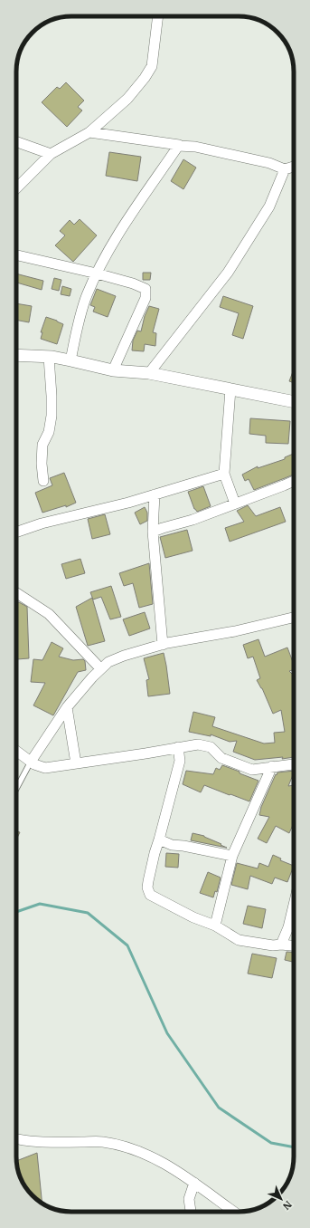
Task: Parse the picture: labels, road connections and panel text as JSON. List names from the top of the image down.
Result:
{
  "north": "bottom right"
}
